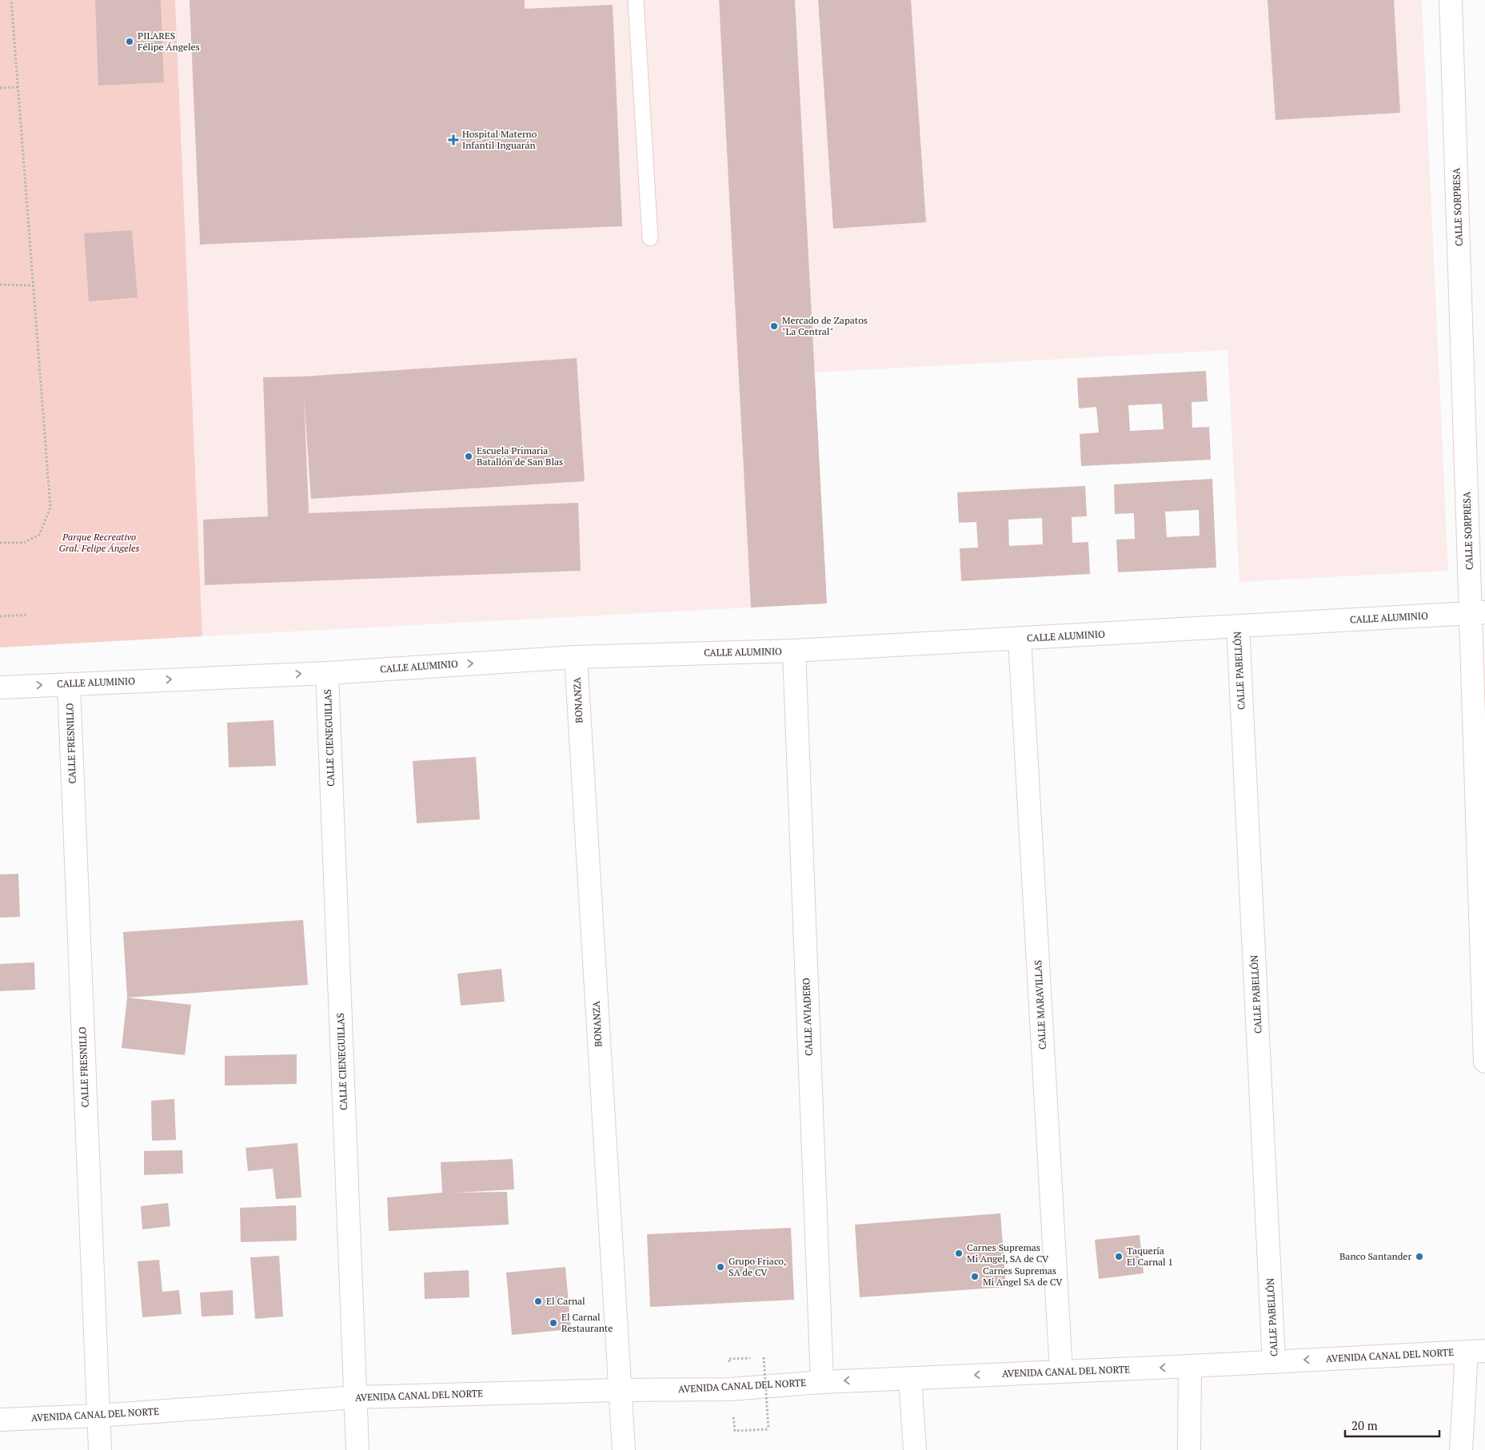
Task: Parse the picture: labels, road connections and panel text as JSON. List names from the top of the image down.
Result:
{
  "streets": {
    "street": [
      "CALLE SORPRESA",
      "CALLE ALUMINIO",
      "CALLE PABELLÓN",
      "BONANZA",
      "CALLE CIENEGUILLAS",
      "CALLE FRESNILLO",
      "CALLE MARAVILLAS",
      "CALLE AVIADERO",
      "AVENIDA CANAL DEL NORTE"
    ]
  },
  "crossings": [
    ["CALLE SORPRESA", "CALLE ALUMINIO"],
    ["CALLE ALUMINIO", "CALLE PABELLÓN"],
    ["CALLE ALUMINIO", "BONANZA"],
    ["CALLE ALUMINIO", "CALLE CIENEGUILLAS"],
    ["CALLE ALUMINIO", "CALLE FRESNILLO"],
    ["CALLE ALUMINIO", "CALLE MARAVILLAS"],
    ["CALLE ALUMINIO", "CALLE AVIADERO"],
    ["CALLE PABELLÓN", "AVENIDA CANAL DEL NORTE"],
    ["BONANZA", "AVENIDA CANAL DEL NORTE"],
    ["CALLE CIENEGUILLAS", "AVENIDA CANAL DEL NORTE"],
    ["CALLE FRESNILLO", "AVENIDA CANAL DEL NORTE"],
    ["CALLE MARAVILLAS", "AVENIDA CANAL DEL NORTE"],
    ["CALLE AVIADERO", "AVENIDA CANAL DEL NORTE"]
  ],
  "one_way": ["CALLE ALUMINIO", "AVENIDA CANAL DEL NORTE"],
  "parks": ["Parque Recreativo Gral. Felipe Ángeles"],
  "places": {
    "other": [
      "PILARES Félipe Ángeles",
      "Mercado de Zapatos \"La Central\"",
      "Escuela Primaria Batallón de San Blas",
      "Carnes Supremas Mi Angel, SA de CV",
      "Taquería El Carnal 1",
      "Banco Santander",
      "Grupo Friaco, SA de CV",
      "Carnes Supremas Mi Angel SA de CV",
      "El Carnal",
      "El Carnal Restaurante"
    ],
    "health": ["Hospital Materno Infantil Inguarán"]
  },
  "scale_bar": "20 m"
}
